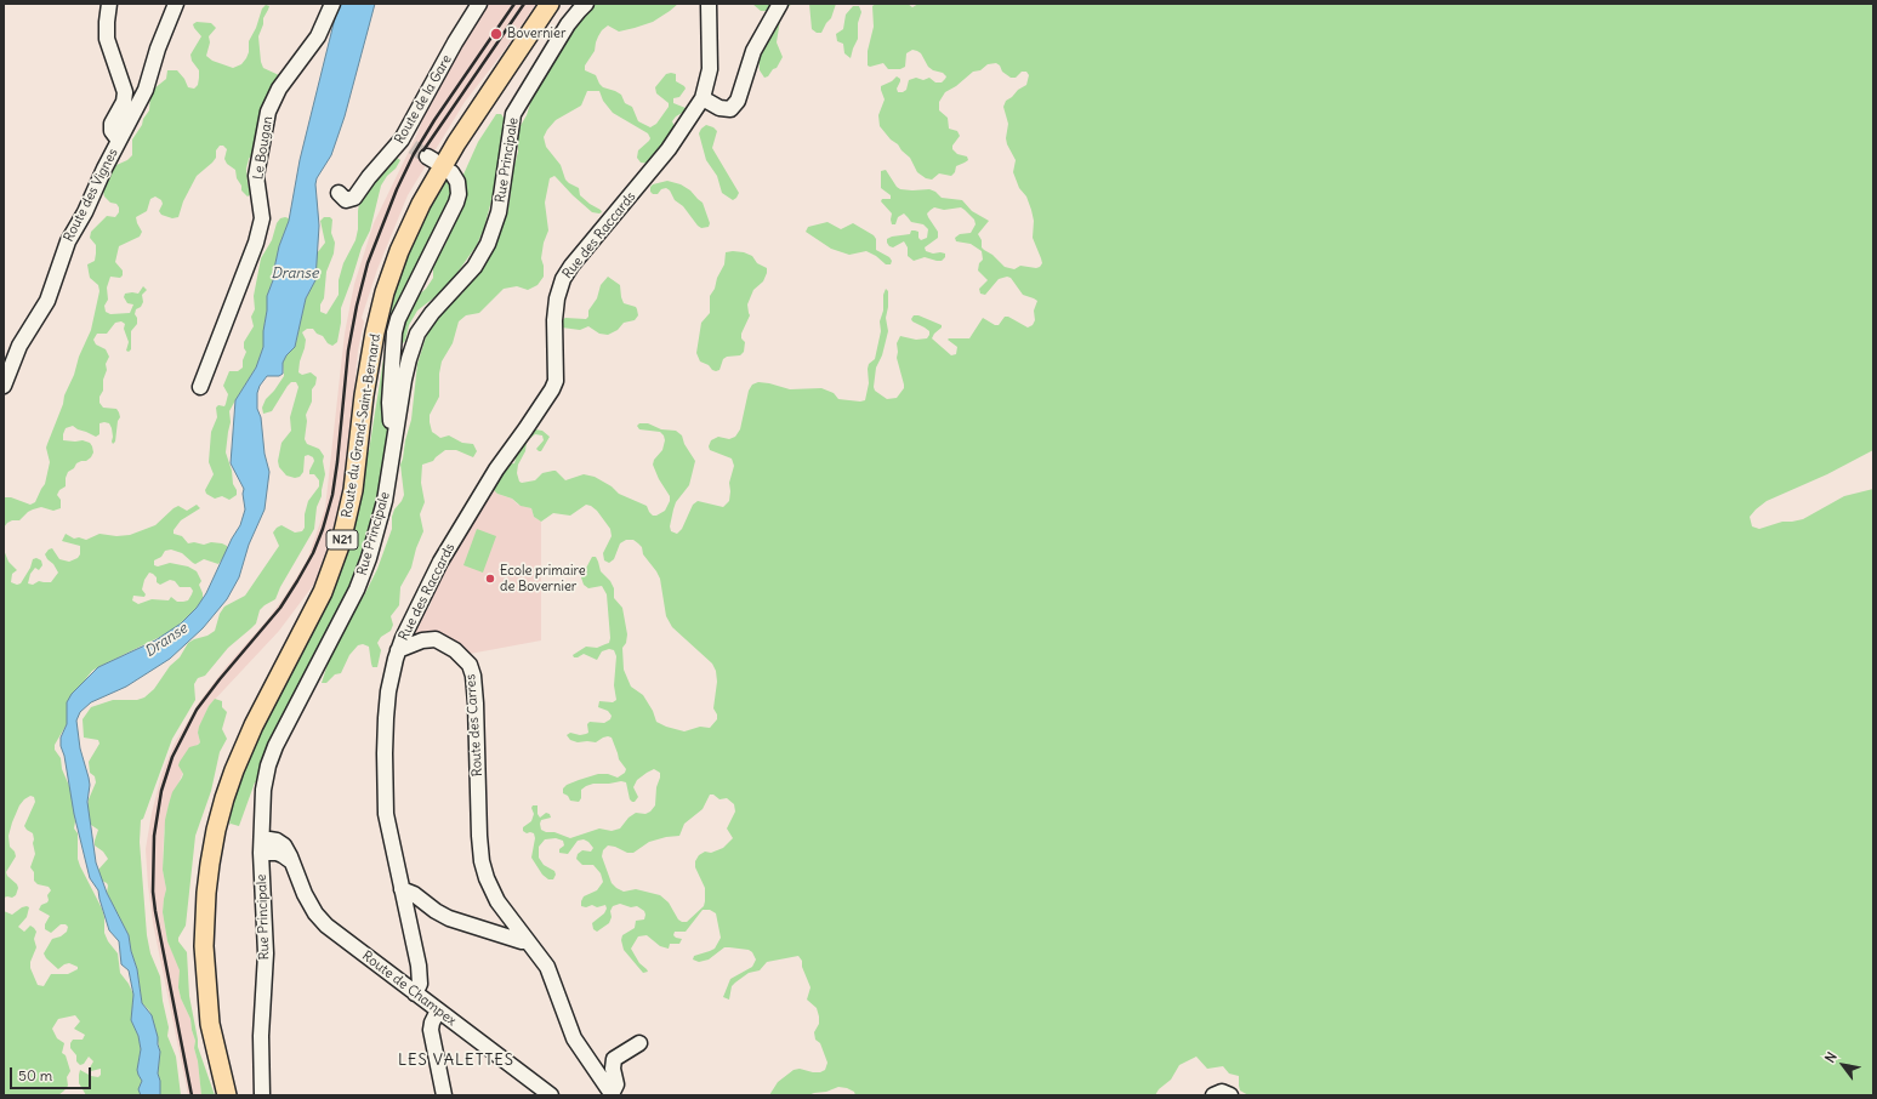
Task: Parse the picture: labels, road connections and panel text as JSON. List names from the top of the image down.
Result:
{
  "streets": {
    "main road": ["Route du Grand-Saint-Bernard", "N21"],
    "street": [
      "Route de la Gare",
      "Le Bougan",
      "Rue Principale",
      "Route des Vignes",
      "Rue des Raccards",
      "Route des Carres",
      "Route de Champex"
    ]
  },
  "crossings": [
    ["Rue Principale", "Route de Champex"],
    ["Rue des Raccards", "Route des Carres"]
  ],
  "districts": ["LES VALETTES"],
  "water": ["Dranse"],
  "places": ["Bovernier", "Ecole primaire de Bovernier"],
  "scale_bar": "50 m",
  "north": "top left"
}
